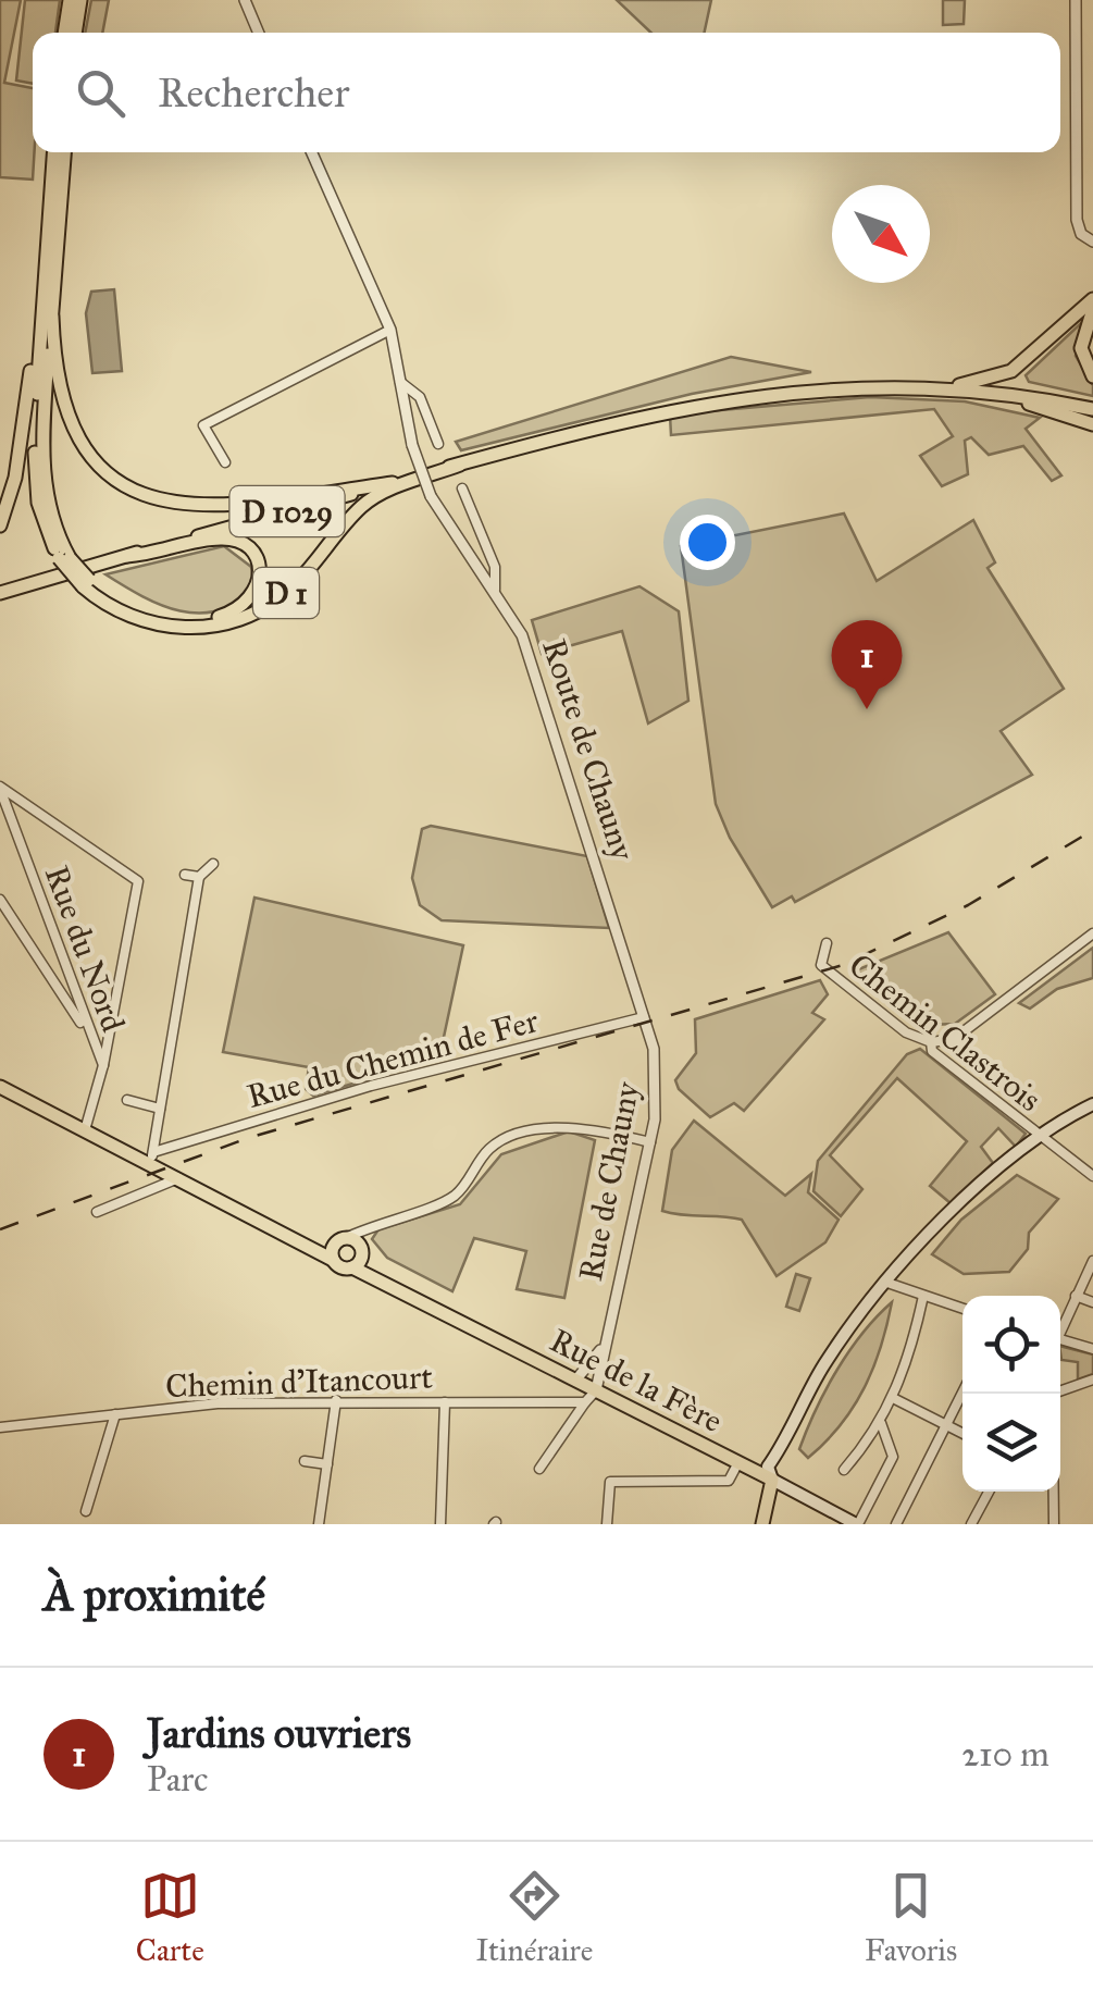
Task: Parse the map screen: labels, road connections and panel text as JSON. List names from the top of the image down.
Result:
{
  "streets": {
    "main road": ["D 1029", "D 1", "Rue de la Fère"],
    "street": [
      "Route de Chauny",
      "Rue du Nord",
      "Chemin Clastrois",
      "Rue du Chemin de Fer",
      "Rue de Chauny",
      "Chemin d'Itancourt"
    ]
  },
  "crossings": [
    ["D 1029", "D 1"],
    ["Route de Chauny", "Rue du Chemin de Fer"],
    ["Route de Chauny", "Rue de Chauny"],
    ["Rue du Chemin de Fer", "Rue de Chauny"],
    ["Rue de Chauny", "Rue de la Fère"]
  ],
  "north": "bottom right",
  "page": {
    "search": "Rechercher",
    "pins": "1",
    "heading": "À proximité",
    "list": [
      {
        "mark": "1",
        "name": "Jardins ouvriers",
        "note": "Parc",
        "value": "210 m"
      }
    ],
    "nav": ["Carte", "Itinéraire", "Favoris"]
  }
}
